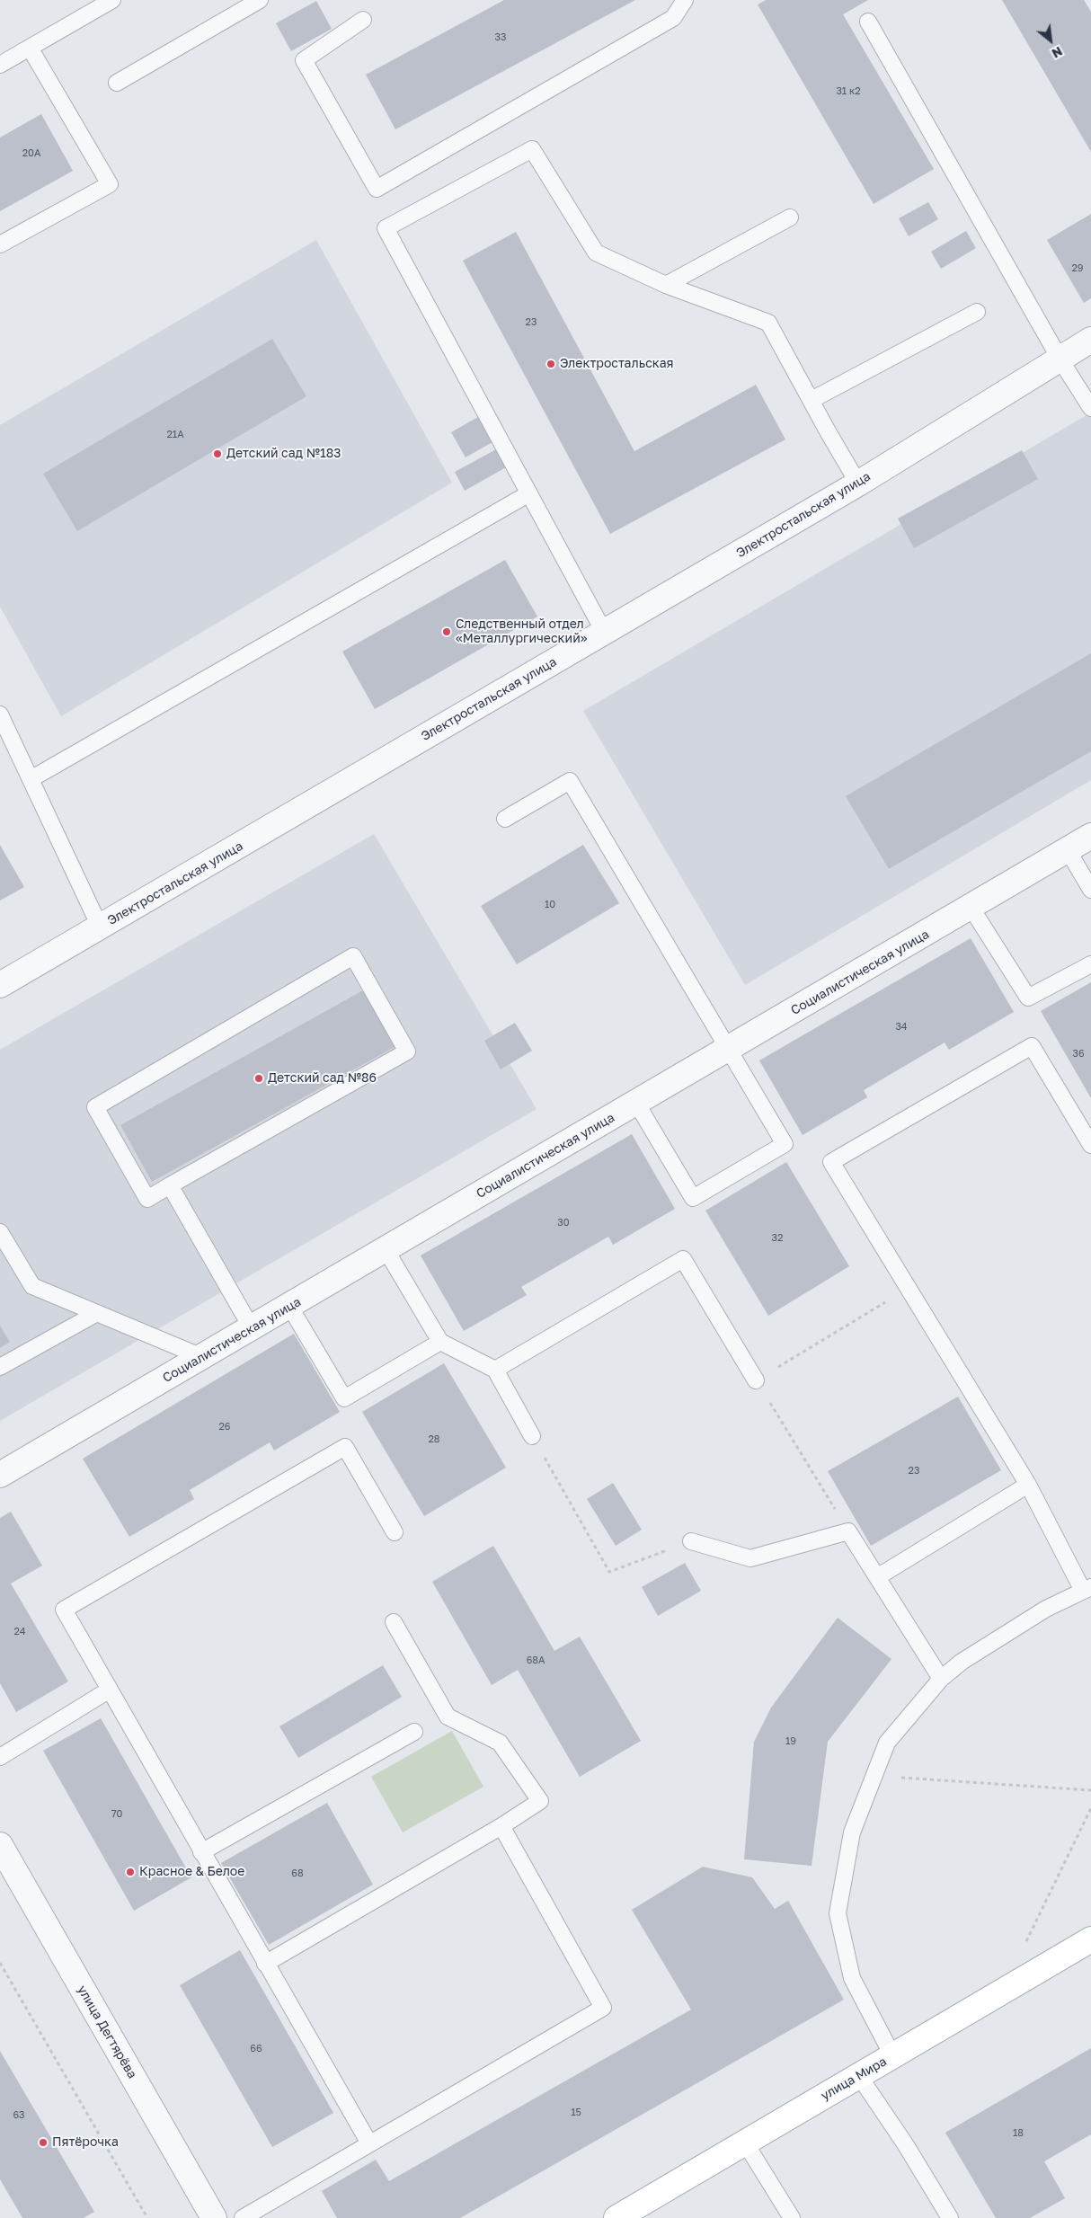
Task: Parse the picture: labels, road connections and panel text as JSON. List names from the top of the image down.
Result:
{
  "streets": {
    "main road": ["улица Мира"],
    "street": ["Электростальская улица", "Социалистическая улица", "улица Дегтярёва"]
  },
  "places": [
    "Электростальская",
    "Детский сад №183",
    "Следственный отдел «Металлургический»",
    "Детский сад №86",
    "Красное & Белое",
    "Пятёрочка"
  ],
  "house_numbers": [
    "33",
    "31 к2",
    "20А",
    "29",
    "23",
    "21А",
    "10",
    "34",
    "36",
    "30",
    "32",
    "26",
    "28",
    "23",
    "24",
    "68А",
    "19",
    "70",
    "68",
    "66",
    "15",
    "63",
    "18"
  ],
  "north": "bottom right"
}
